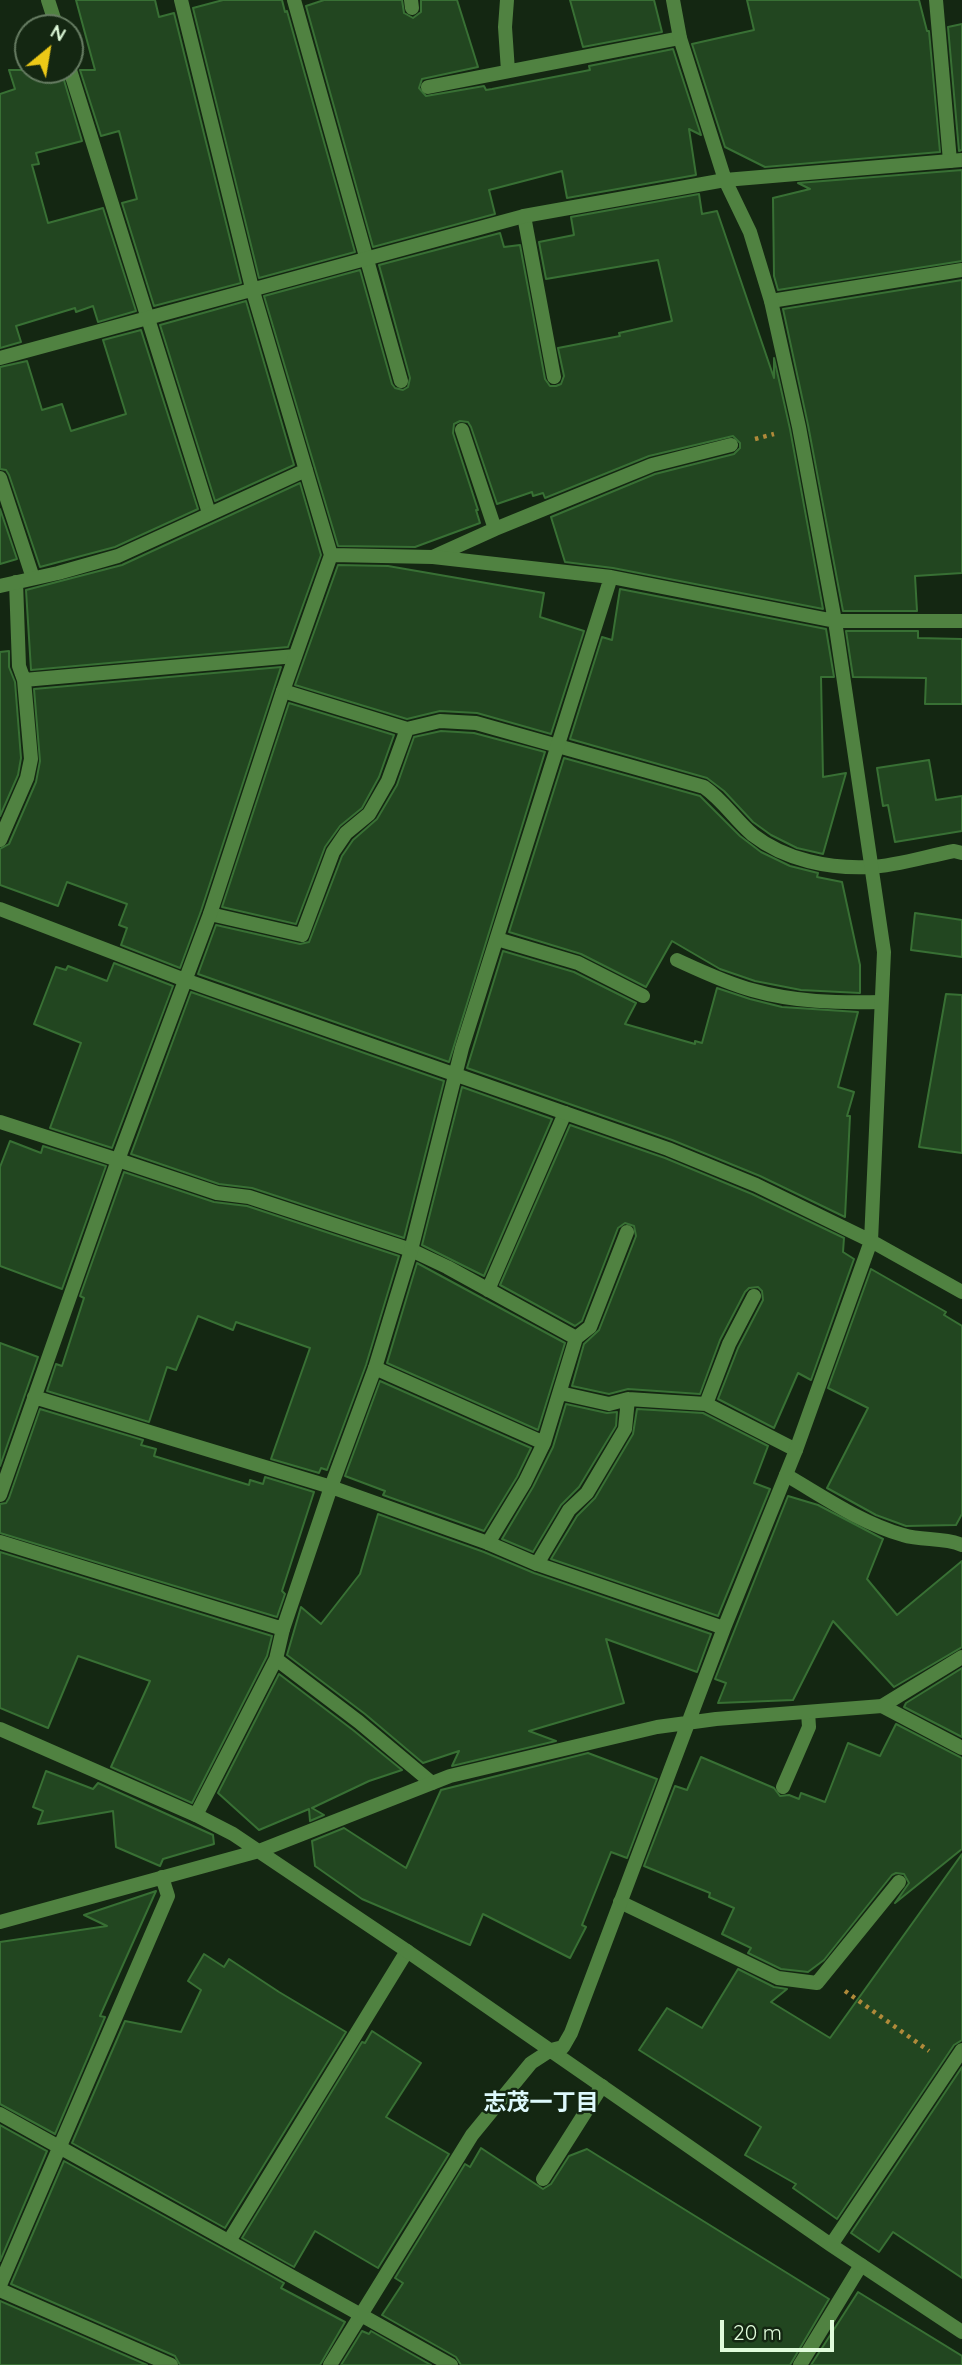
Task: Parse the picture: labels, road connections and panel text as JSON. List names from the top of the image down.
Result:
{
  "districts": ["志茂一丁目"],
  "scale_bar": "20 m",
  "north": "top right"
}
